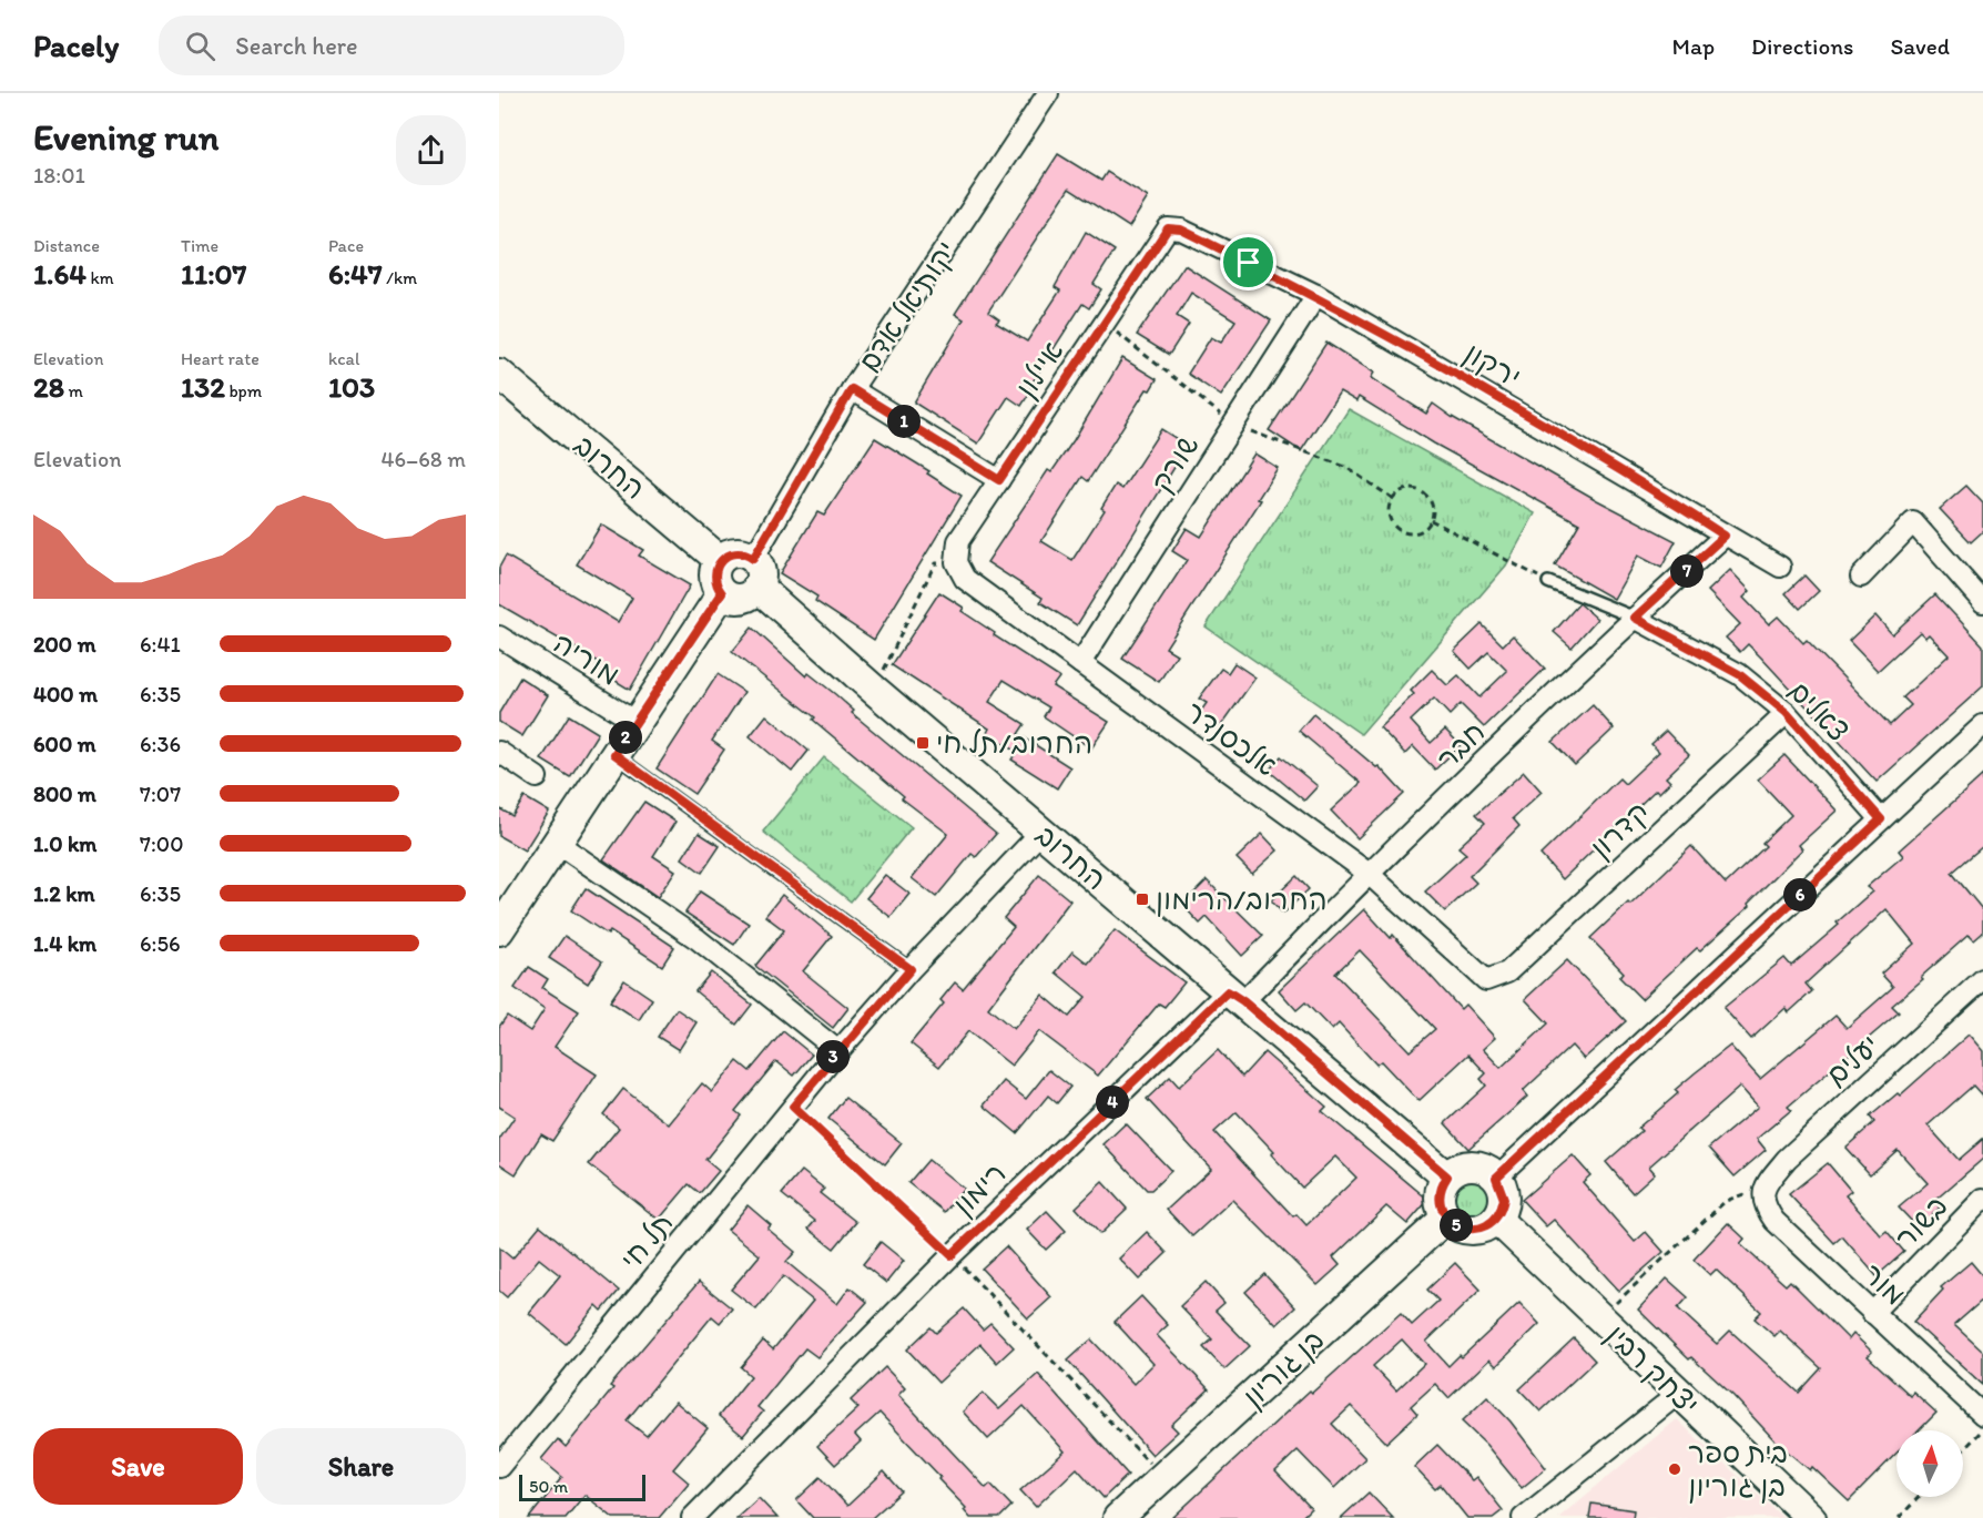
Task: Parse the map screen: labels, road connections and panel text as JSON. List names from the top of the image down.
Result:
{
  "streets": {
    "street": [
      "יקותיאל אדם",
      "ירקון",
      "איילון",
      "שורק",
      "החרוב",
      "מוריה",
      "צאלים",
      "אלכסנדר",
      "חבר",
      "קדרון",
      "יעלים",
      "רימון",
      "בשור",
      "תל חי",
      "מור",
      "בן גוריון",
      "יצחק רבין"
    ]
  },
  "crossings": [
    ["יקותיאל אדם", "החרוב"],
    ["ירקון", "איילון"],
    ["ירקון", "שורק"],
    ["ירקון", "חבר"],
    ["איילון", "אלכסנדר"],
    ["שורק", "אלכסנדר"],
    ["החרוב", "חבר"],
    ["החרוב", "רימון"],
    ["החרוב", "תל חי"],
    ["החרוב", "בן גוריון"],
    ["החרוב", "יצחק רבין"],
    ["צאלים", "חבר"],
    ["צאלים", "קדרון"],
    ["אלכסנדר", "חבר"],
    ["אלכסנדר", "קדרון"],
    ["חבר", "רימון"],
    ["יעלים", "מור"],
    ["בשור", "מור"],
    ["בן גוריון", "יצחק רבין"]
  ],
  "places": {
    "transit": ["החרוב/תל חי", "החרוב/הרימון"],
    "other": ["בית ספר בן גוריון"]
  },
  "scale_bar": "50 m",
  "north": "top",
  "page": {
    "header": "Pacely",
    "search": "Search here",
    "nav": ["Map", "Directions", "Saved"],
    "heading": ["Evening run", "18:01"],
    "stats": [
      ["Distance", "1.64 km"],
      ["Time", "11:07"],
      ["Pace", "6:47 /km"],
      ["Elevation", "28 m"],
      ["Heart rate", "132 bpm"],
      ["kcal", "103"]
    ],
    "pins": [
      "1",
      "7",
      "2",
      "6",
      "3",
      "4",
      "5"
    ],
    "chart": ["Elevation", "46–68 m"],
    "list": [
      {
        "name": "200 m",
        "note": "6:41"
      },
      {
        "name": "400 m",
        "note": "6:35"
      },
      {
        "name": "600 m",
        "note": "6:36"
      },
      {
        "name": "800 m",
        "note": "7:07"
      },
      {
        "name": "1.0 km",
        "note": "7:00"
      },
      {
        "name": "1.2 km",
        "note": "6:35"
      },
      {
        "name": "1.4 km",
        "note": "6:56"
      }
    ],
    "buttons": ["Save", "Share"],
    "scale": "50 m"
  }
}
